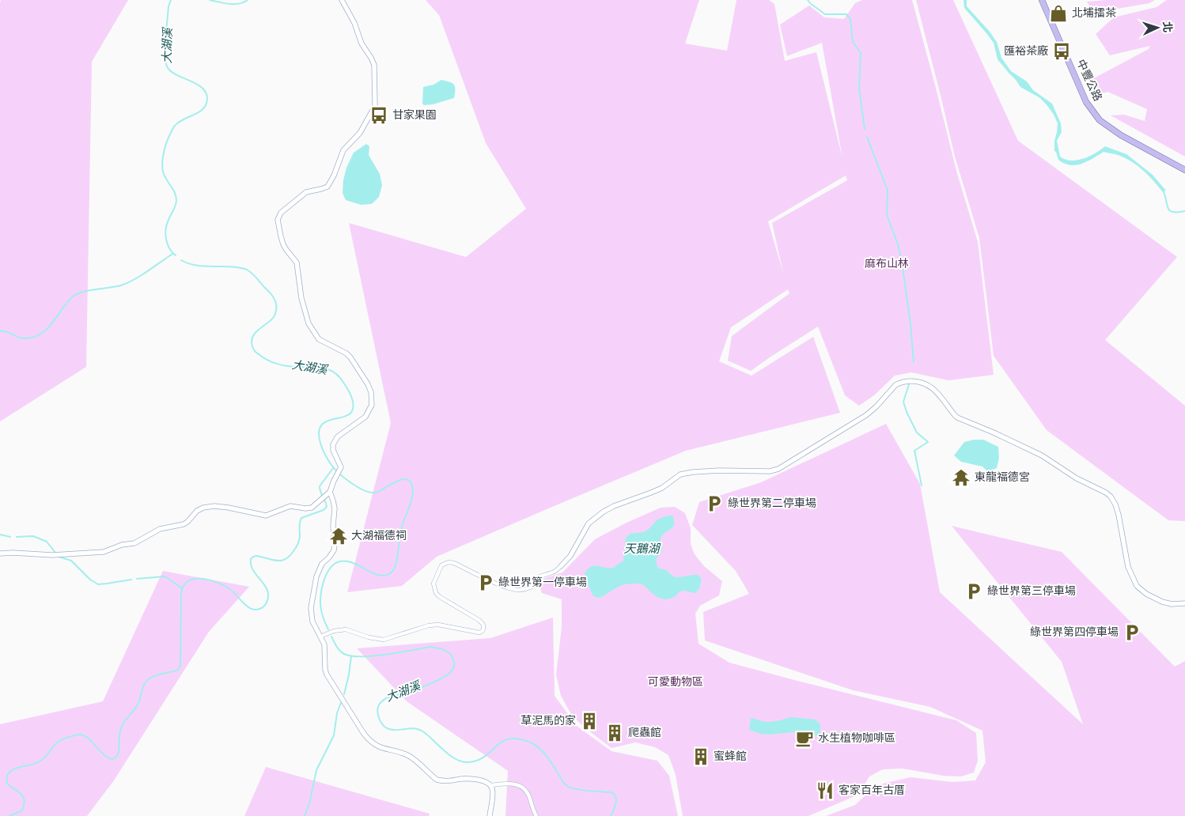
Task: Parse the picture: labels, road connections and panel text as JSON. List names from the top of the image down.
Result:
{
  "streets": {
    "main road": ["中豐公路"]
  },
  "water": ["大湖溪", "天鵝湖"],
  "parks": ["麻布山林", "可愛動物區"],
  "places": {
    "shop": ["北埔擂茶"],
    "bus stop": ["匯裕茶廠", "甘家果園"],
    "temple": ["東龍福德宮", "大湖福德祠"],
    "parking": [
      "綠世界第二停車場",
      "綠世界第一停車場",
      "綠世界第三停車場",
      "綠世界第四停車場"
    ],
    "building": ["草泥馬的家", "爬蟲館", "蜜蜂館"],
    "cafe": ["水生植物咖啡區"],
    "restaurant": ["客家百年古厝"]
  },
  "north": "right"
}
